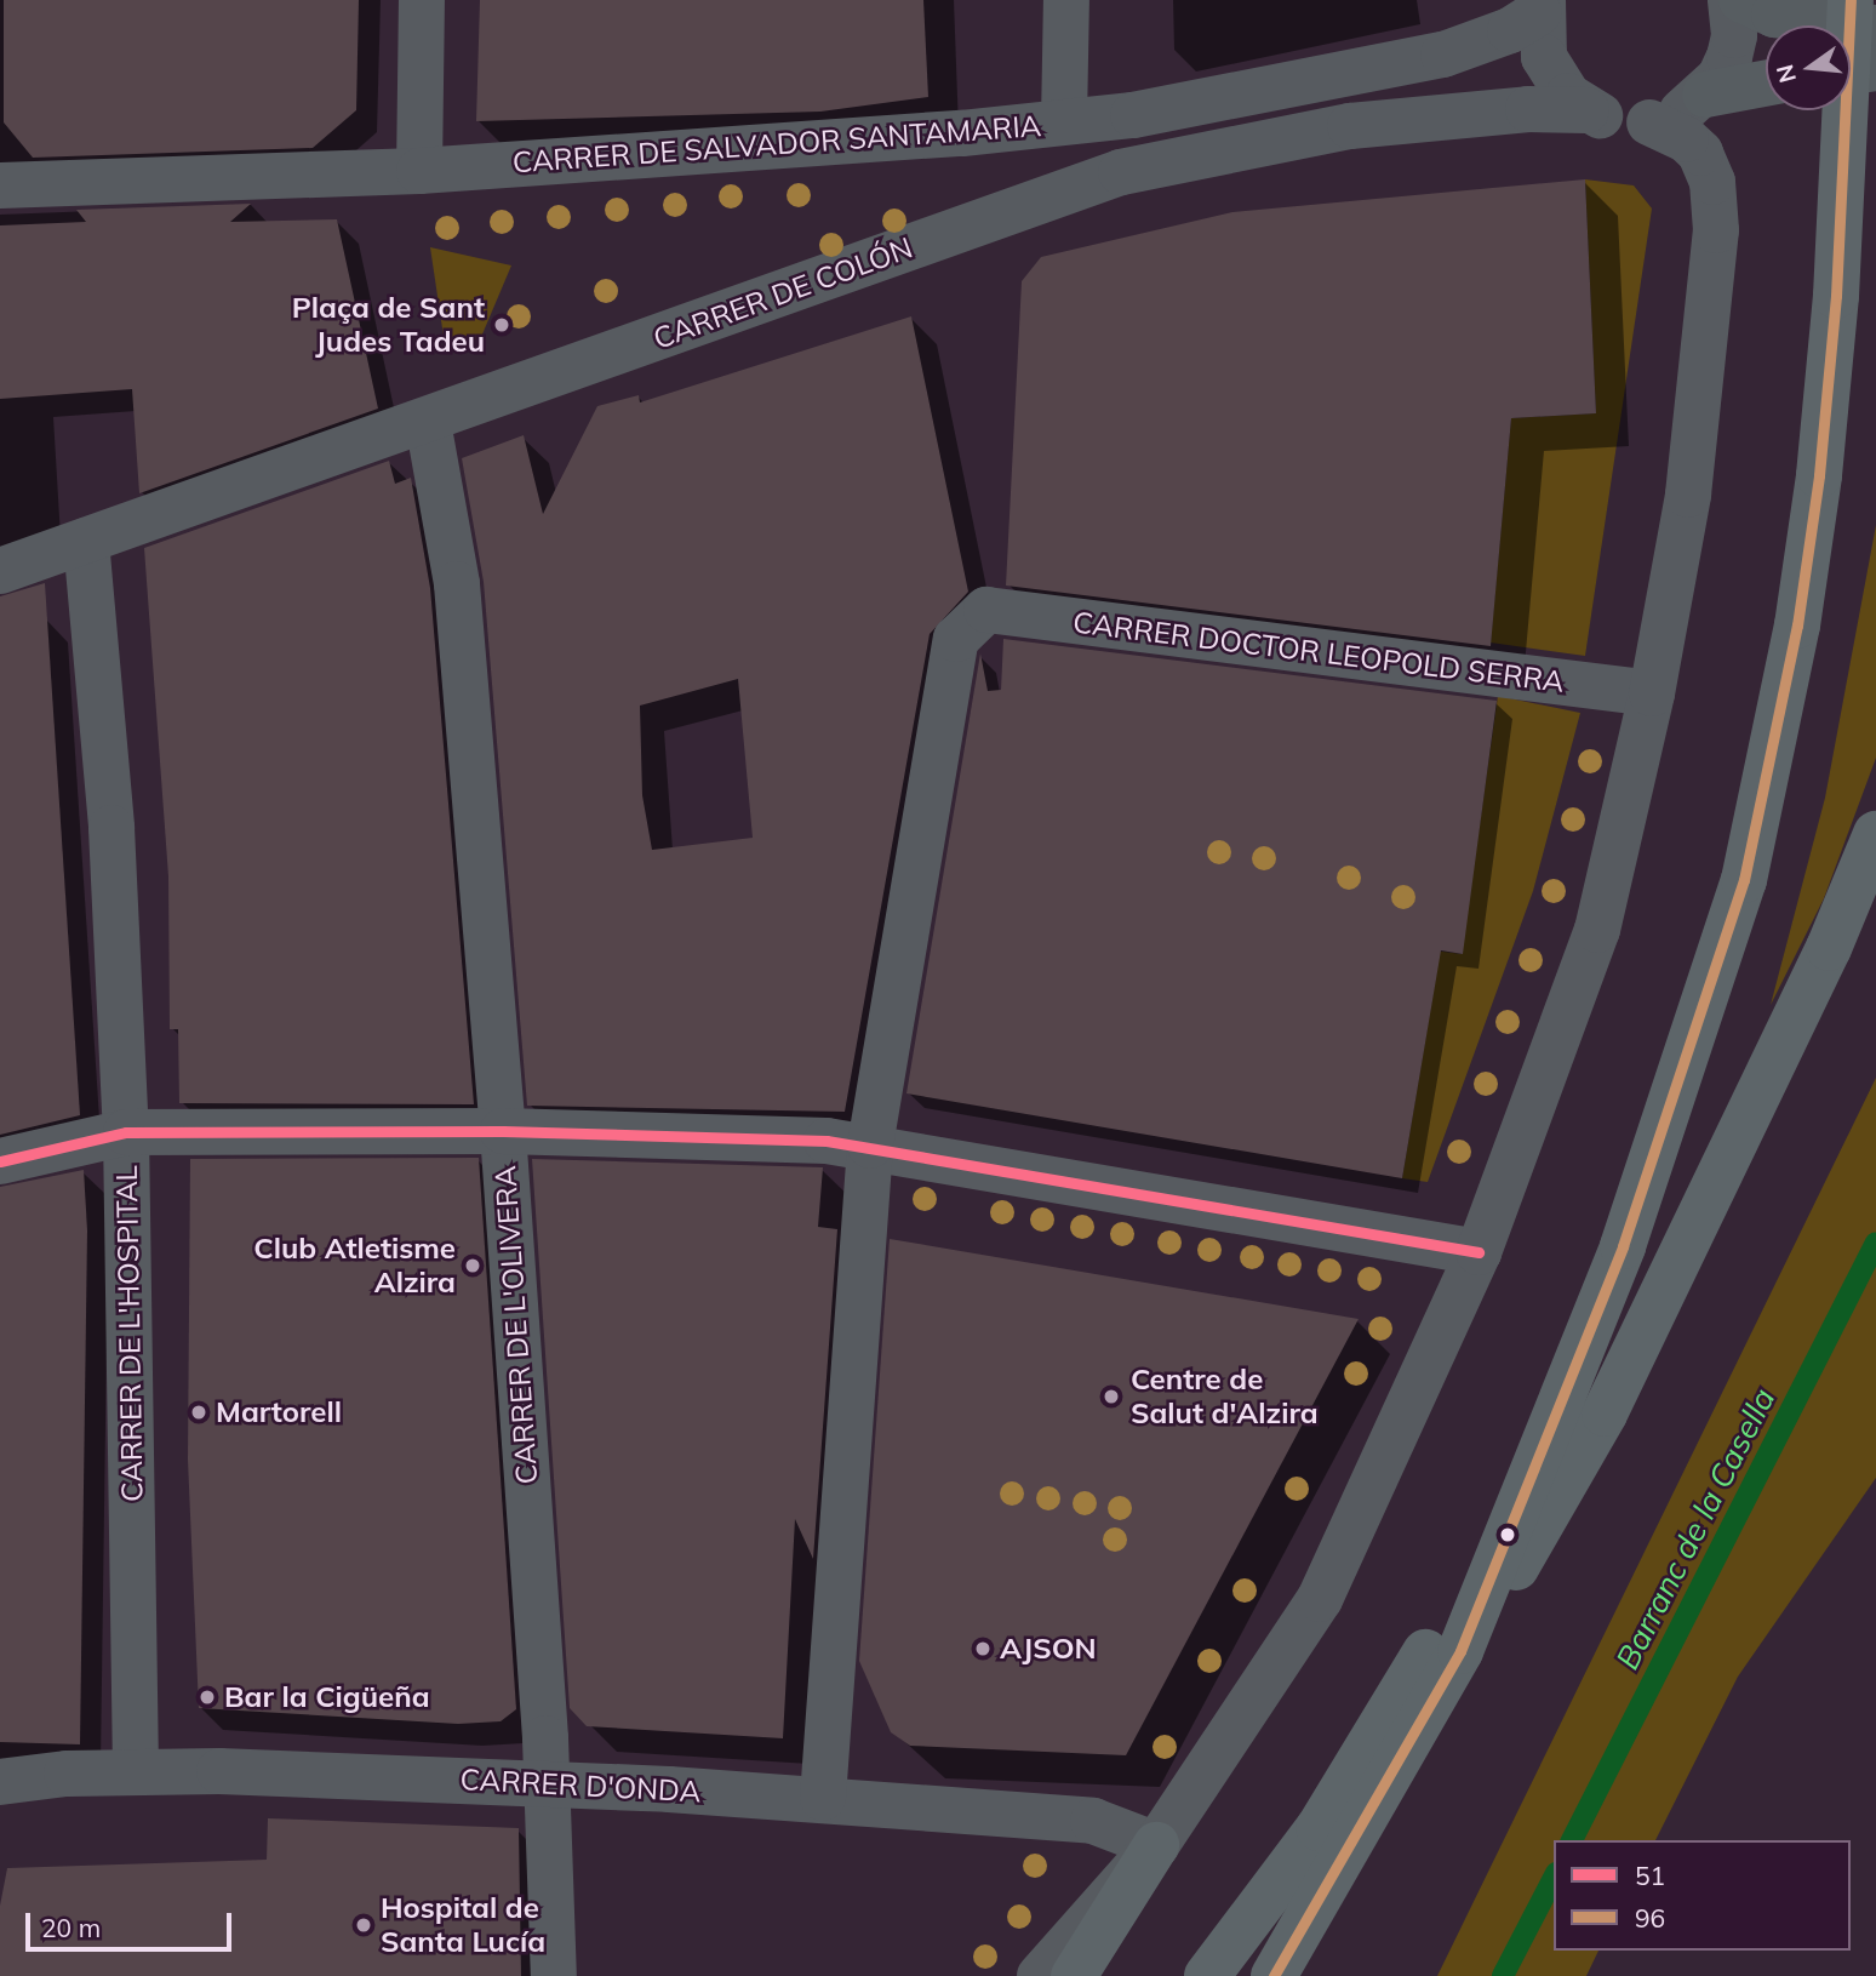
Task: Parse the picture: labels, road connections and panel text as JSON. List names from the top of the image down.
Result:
{
  "streets": {
    "street": [
      "CARRER DE SALVADOR SANTAMARIA",
      "CARRER DE COLÓN",
      "CARRER DOCTOR LEOPOLD SERRA",
      "CARRER DE L'OLIVERA",
      "CARRER DE L'HOSPITAL",
      "CARRER D'ONDA"
    ]
  },
  "crossings": [
    ["CARRER DE COLÓN", "CARRER DE L'OLIVERA"],
    ["CARRER DE COLÓN", "CARRER DE L'HOSPITAL"],
    ["CARRER DE L'OLIVERA", "CARRER D'ONDA"],
    ["CARRER DE L'HOSPITAL", "CARRER D'ONDA"]
  ],
  "water": ["Barranc de la Casella"],
  "places": [
    "Plaça de Sant Judes Tadeu",
    "Club Atletisme Alzira",
    "Centre de Salut d'Alzira",
    "Martorell",
    "AJSON",
    "Bar la Cigüeña",
    "Hospital de Santa Lucía"
  ],
  "lines": ["transit line 96", "transit line 51"],
  "legend": ["51", "96"],
  "scale_bar": "20 m",
  "north": "left"
}
